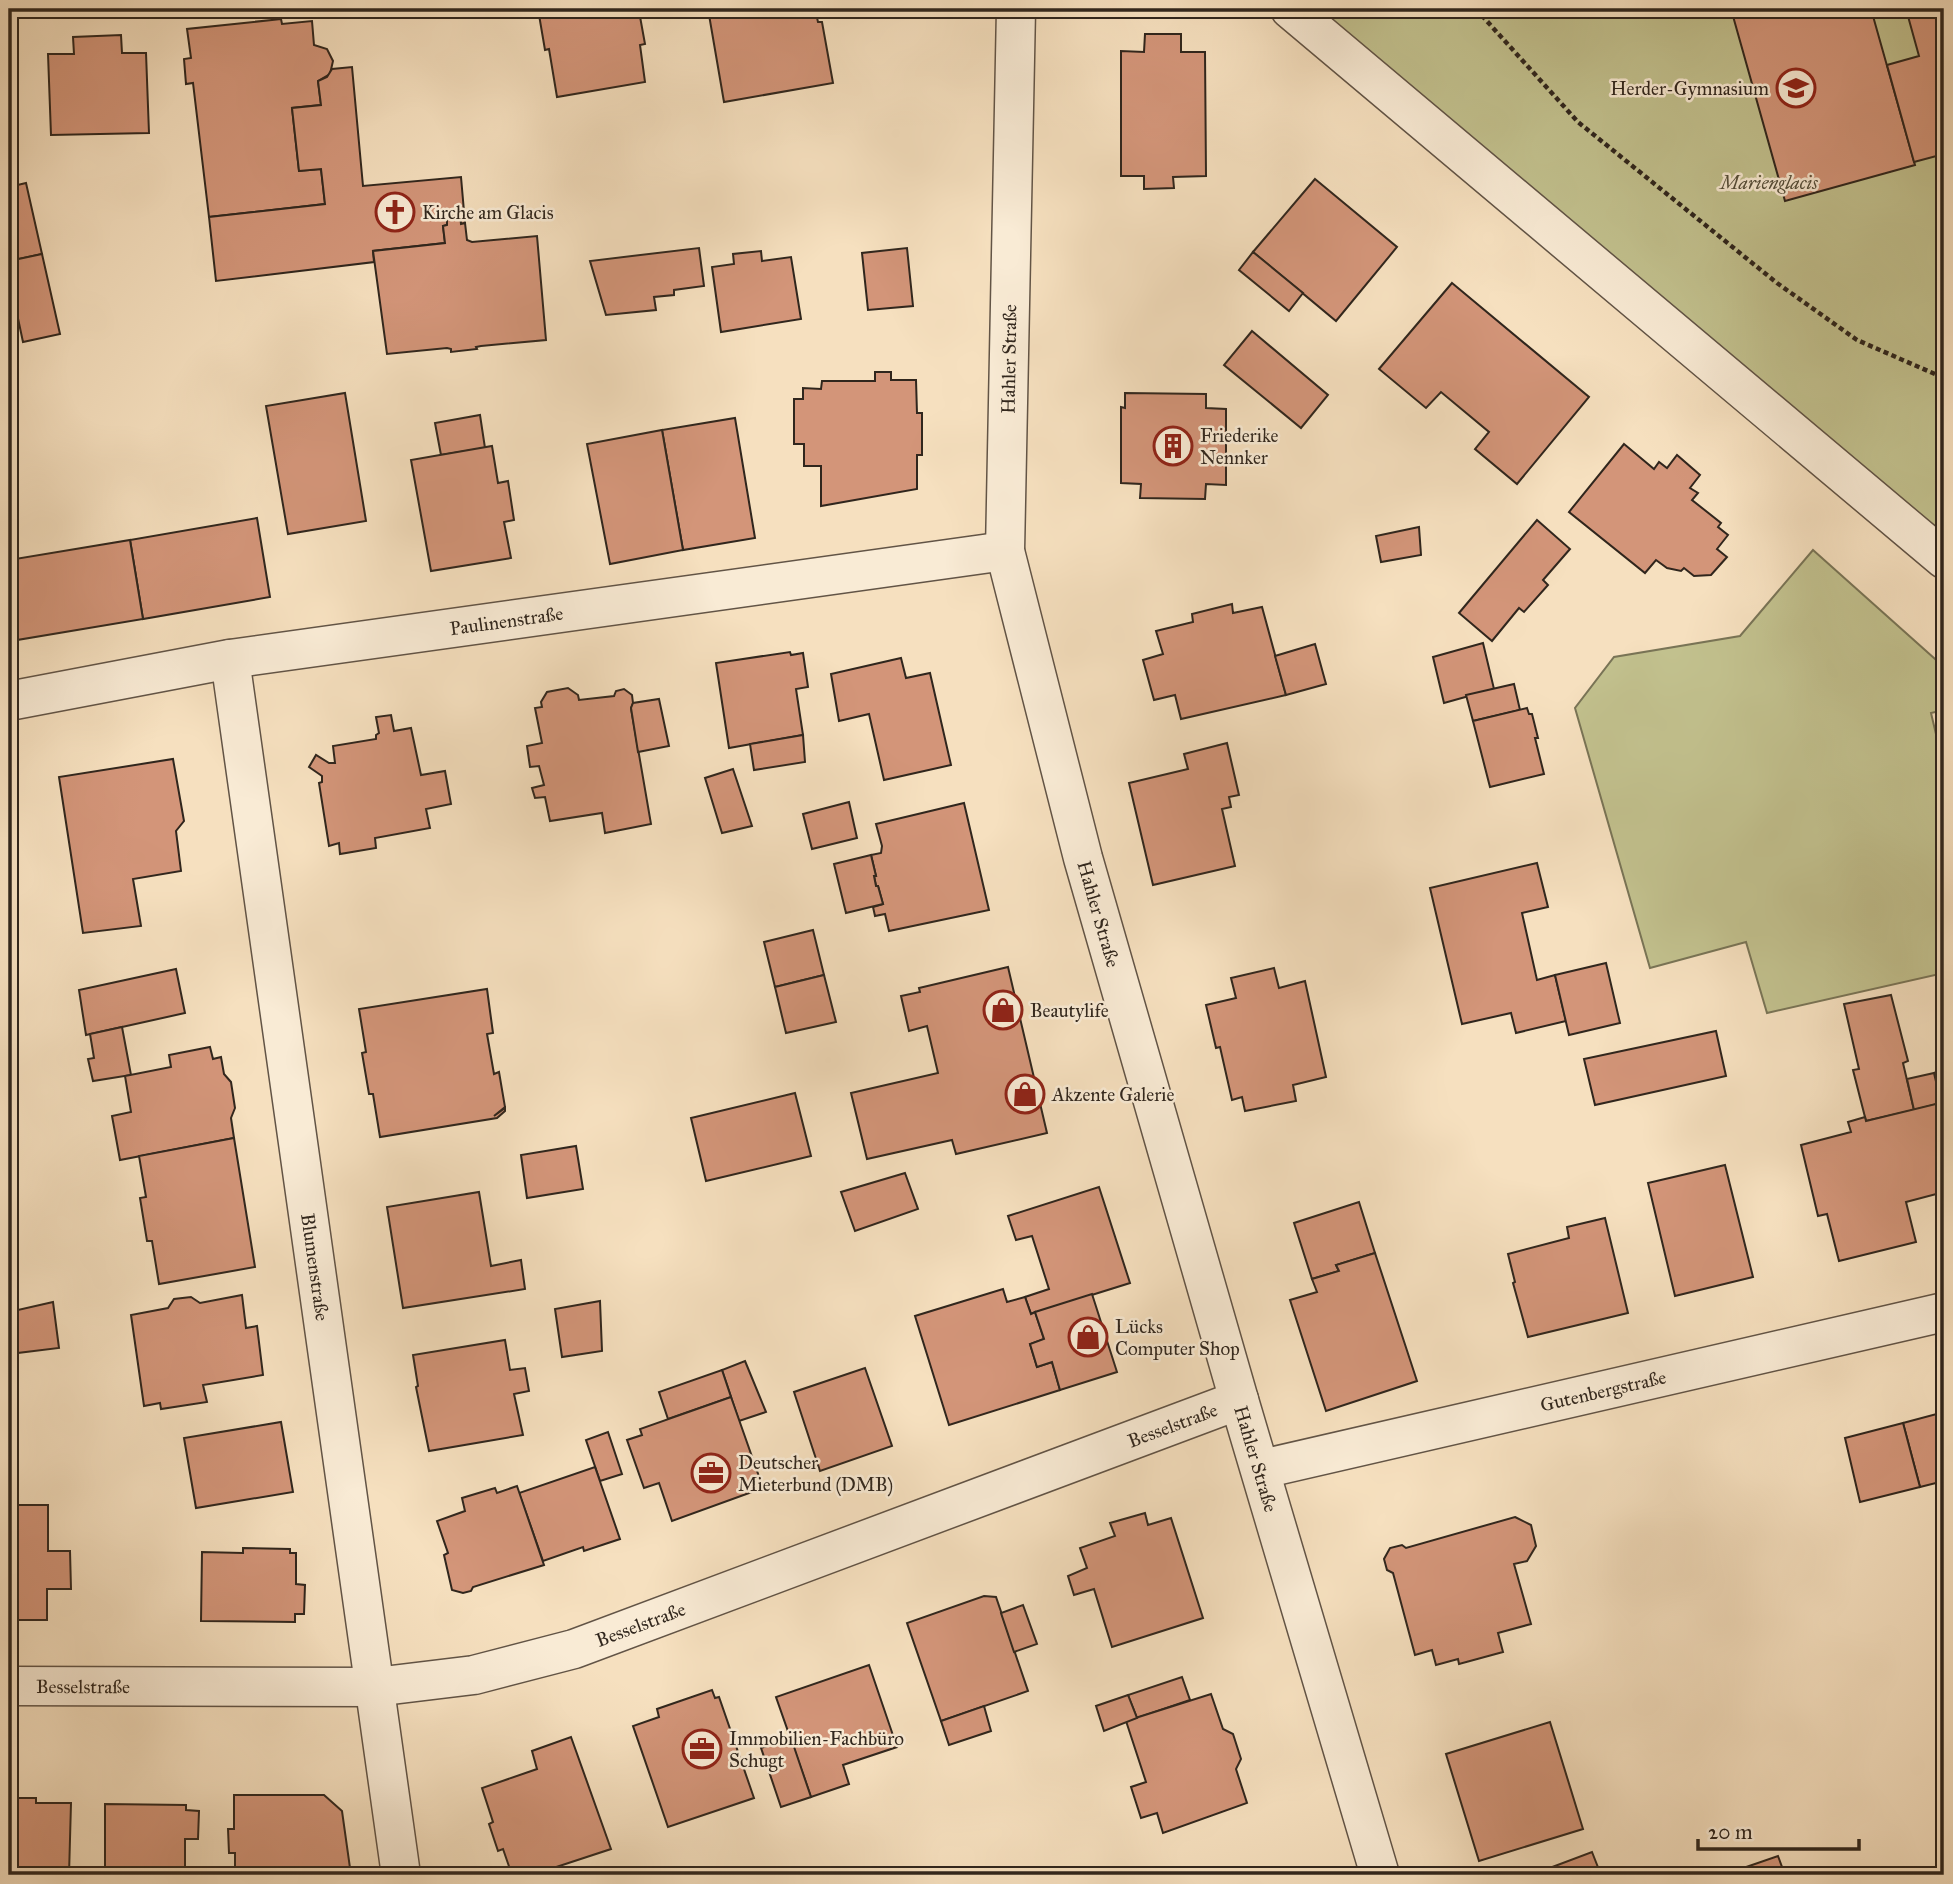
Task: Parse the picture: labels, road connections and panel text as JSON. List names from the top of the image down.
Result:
{
  "streets": {
    "street": [
      "Hahler Straße",
      "Paulinenstraße",
      "Blumenstraße",
      "Gutenbergstraße",
      "Besselstraße"
    ]
  },
  "crossings": [
    ["Hahler Straße", "Paulinenstraße"],
    ["Hahler Straße", "Gutenbergstraße"],
    ["Hahler Straße", "Besselstraße"],
    ["Paulinenstraße", "Blumenstraße"],
    ["Blumenstraße", "Besselstraße"]
  ],
  "parks": ["Marienglacis"],
  "places": {
    "school or university": ["Herder-Gymnasium"],
    "church": ["Kirche am Glacis"],
    "building": ["Friederike Nennker"],
    "shop": ["Beautylife", "Akzente Galerie", "Lücks Computer Shop"],
    "office": ["Deutscher Mieterbund (DMB)", "Immobilien-Fachbüro Schugt"]
  },
  "scale_bar": "20 m"
}
